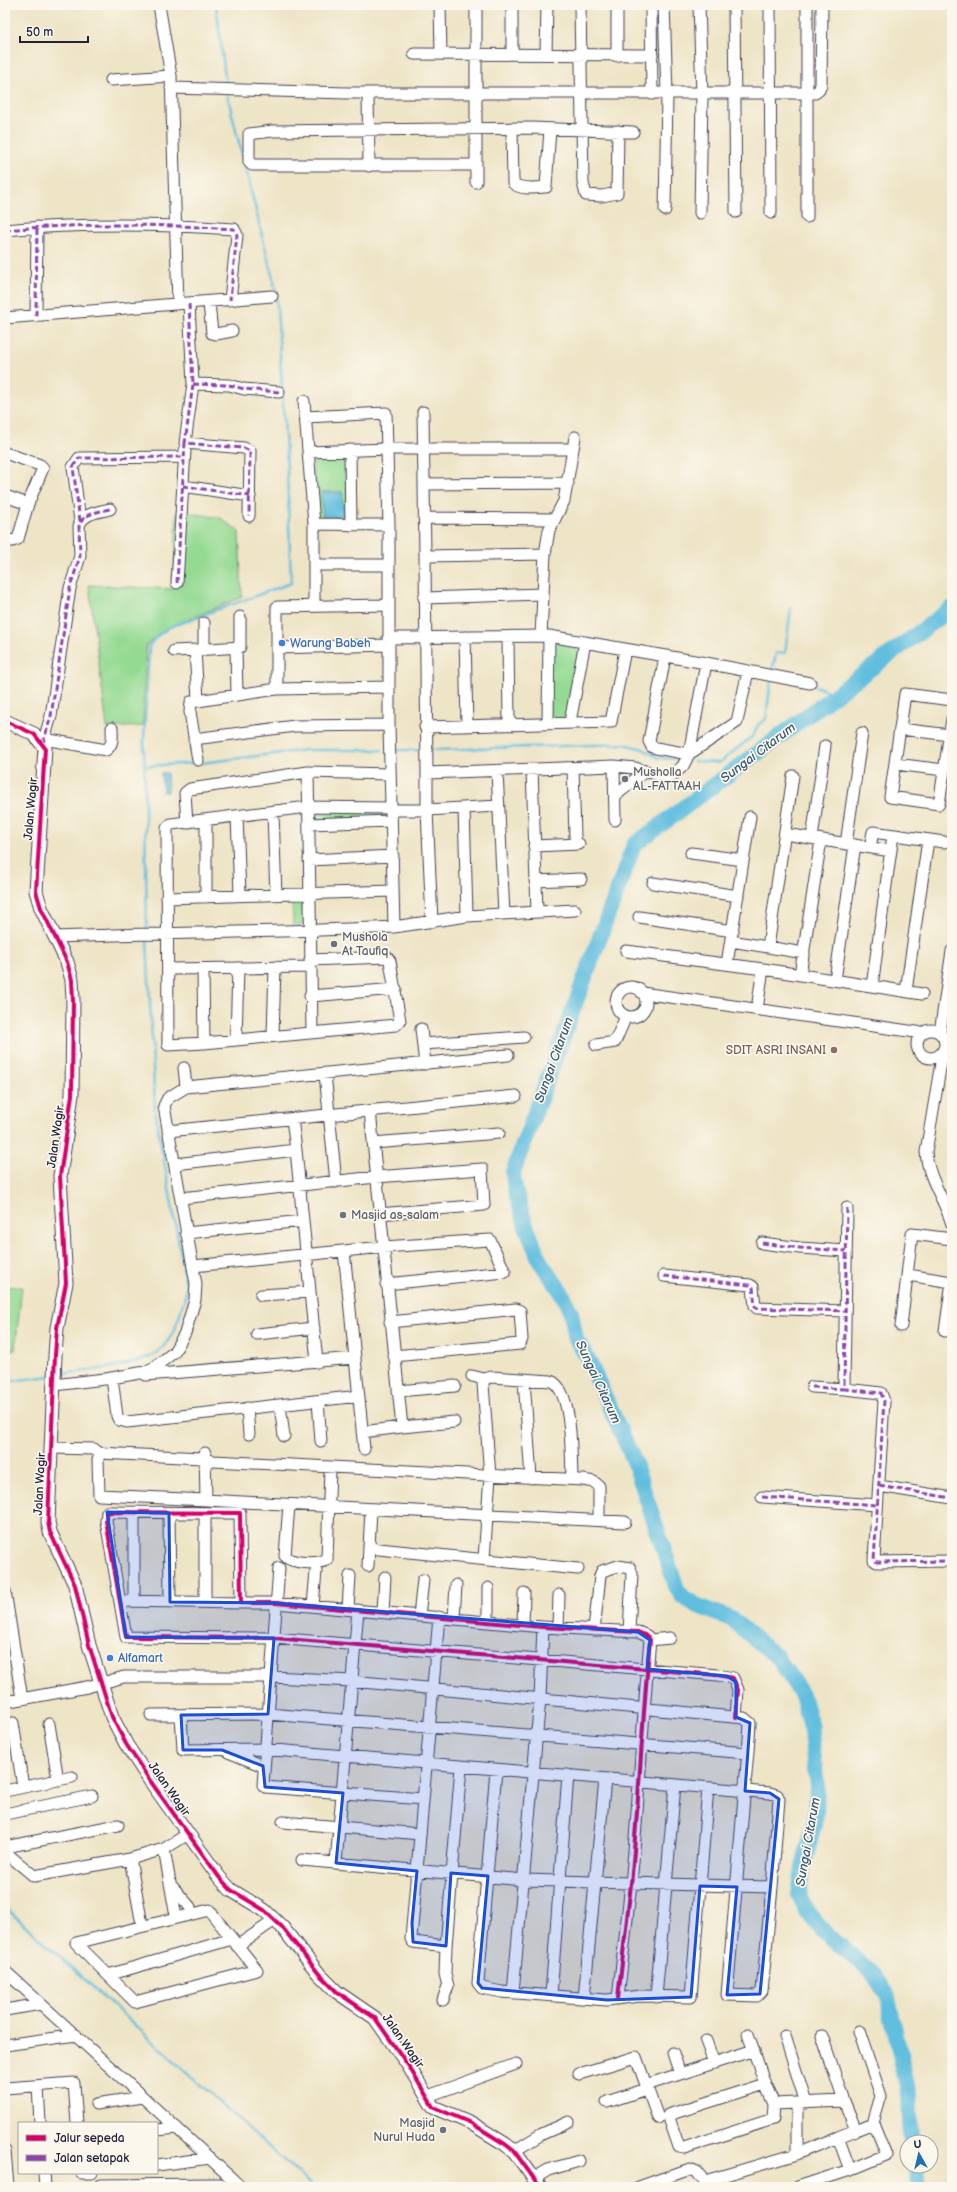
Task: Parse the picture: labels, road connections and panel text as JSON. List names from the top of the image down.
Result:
{
  "streets": {
    "street": ["Jalan Wagir"]
  },
  "water": ["Sungai Citarum"],
  "places": [
    "Warung Babeh",
    "Musholla AL-FATTAAH",
    "Mushola At Taufiq",
    "SDIT ASRI INSANI",
    "Masjid as-salam",
    "Alfamart",
    "Masjid Nurul Huda"
  ],
  "legend": ["Jalur sepeda", "Jalan setapak"],
  "scale_bar": "50 m",
  "north": "top"
}
